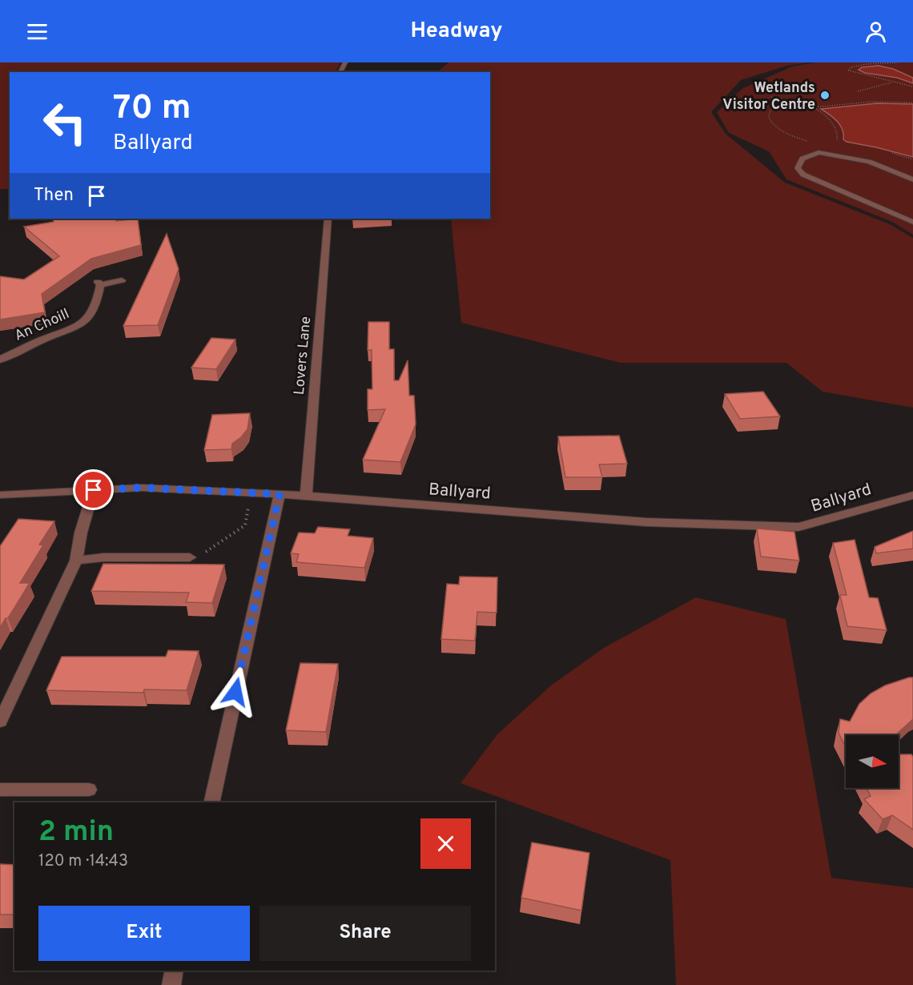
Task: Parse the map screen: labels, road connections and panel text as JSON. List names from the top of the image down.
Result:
{
  "streets": {
    "street": ["An Choill", "Lovers Lane", "Ballyard"]
  },
  "crossings": [
    ["Lovers Lane", "Ballyard"]
  ],
  "places": ["Wetlands Visitor Centre"],
  "north": "right",
  "page": {
    "header": "Headway",
    "turn": ["70 m", "Ballyard"],
    "then": "Then",
    "heading": ["2 min", "120 m · 14:43"],
    "buttons": ["Exit", "Share"]
  }
}
